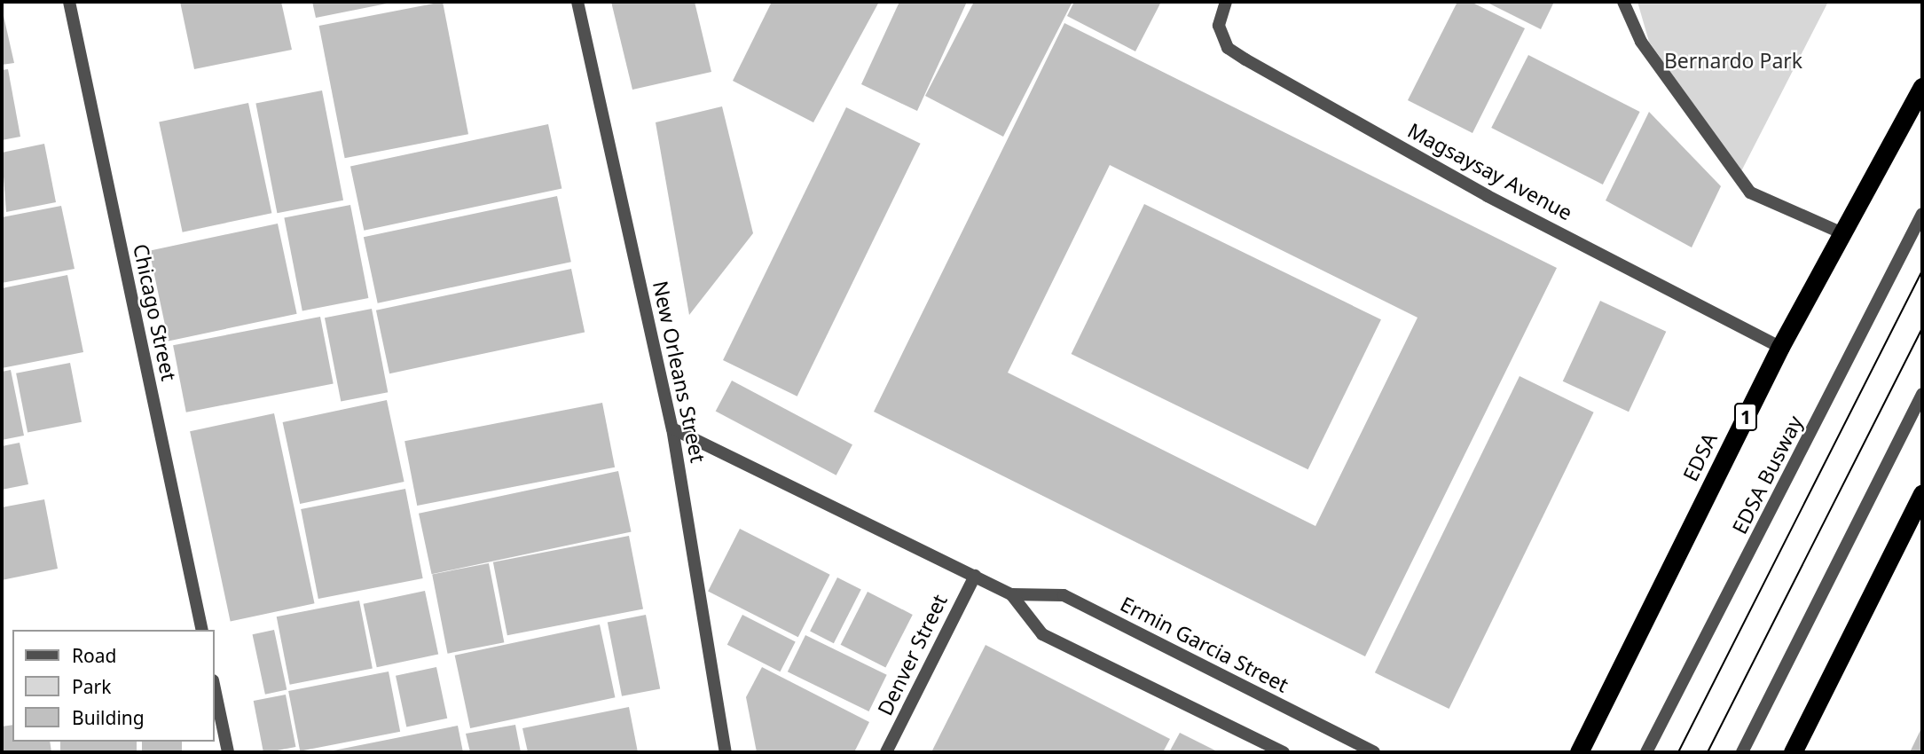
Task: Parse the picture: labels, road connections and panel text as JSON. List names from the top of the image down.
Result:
{
  "streets": {
    "highway": ["1", "EDSA"],
    "street": [
      "Magsaysay Avenue",
      "Chicago Street",
      "New Orleans Street",
      "EDSA Busway",
      "Ermin Garcia Street",
      "Denver Street"
    ]
  },
  "crossings": [
    ["Magsaysay Avenue", "EDSA"],
    ["New Orleans Street", "Ermin Garcia Street"],
    ["Ermin Garcia Street", "Denver Street"]
  ],
  "parks": ["Bernardo Park"],
  "legend": ["Road", "Park", "Building"]
}
